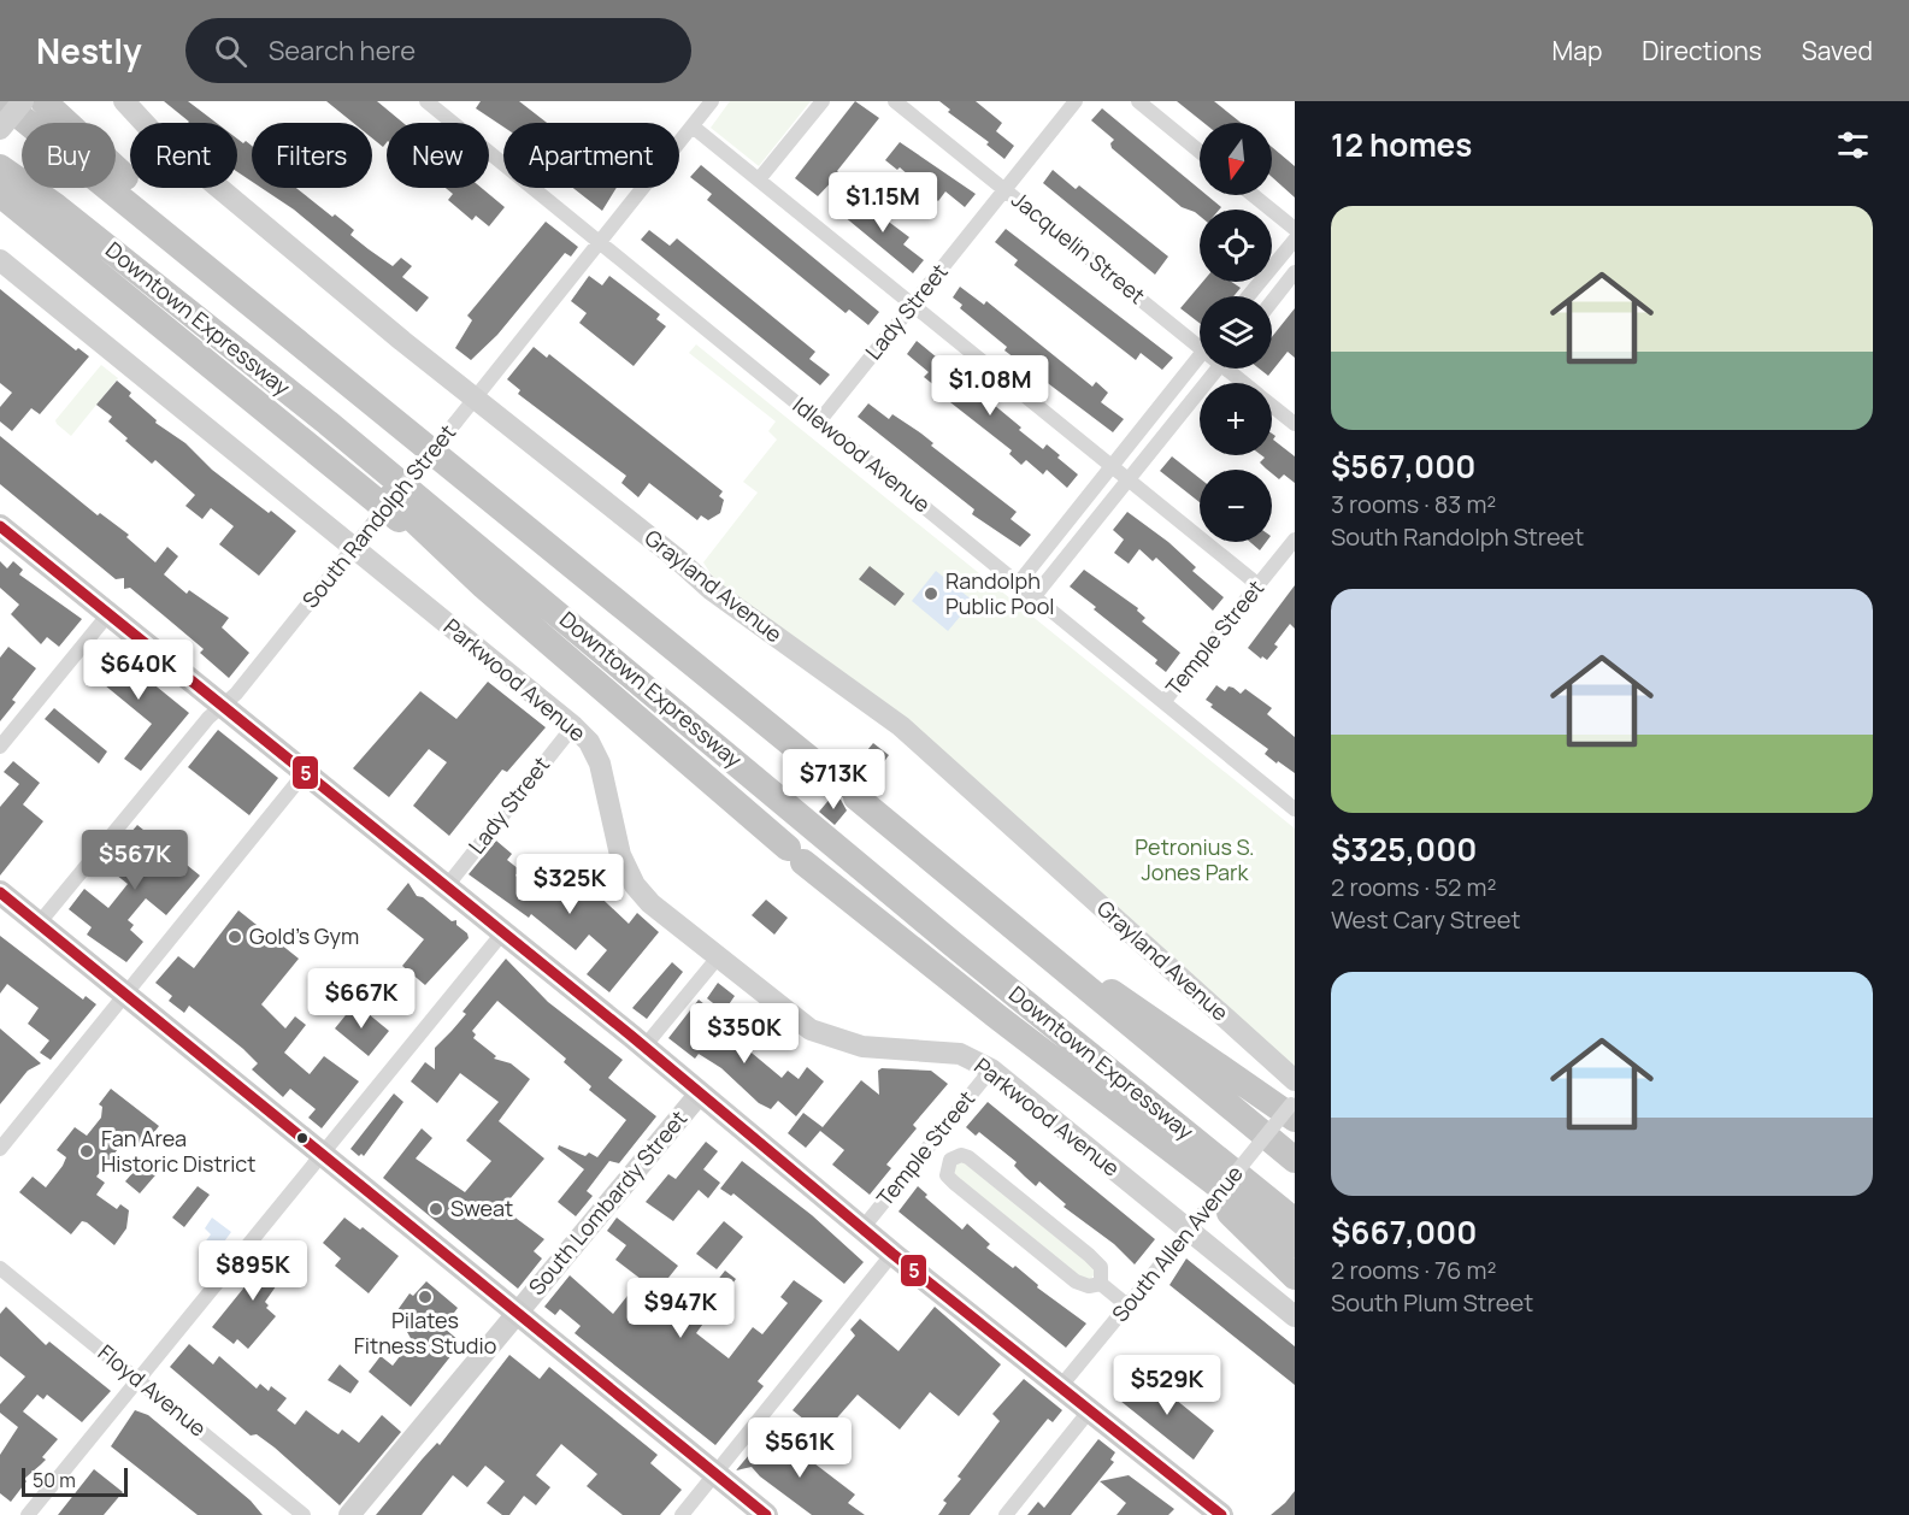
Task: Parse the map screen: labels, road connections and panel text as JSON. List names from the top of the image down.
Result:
{
  "streets": {
    "highway": ["Downtown Expressway"],
    "street": [
      "Jacquelin Street",
      "Lady Street",
      "Idlewood Avenue",
      "South Randolph Street",
      "Grayland Avenue",
      "Temple Street",
      "Parkwood Avenue",
      "South Lombardy Street",
      "South Allen Avenue",
      "Floyd Avenue"
    ]
  },
  "crossings": [
    ["Jacquelin Street", "Lady Street"],
    ["Lady Street", "Idlewood Avenue"],
    ["Lady Street", "Parkwood Avenue"],
    ["Idlewood Avenue", "South Randolph Street"],
    ["Idlewood Avenue", "Temple Street"],
    ["South Randolph Street", "Grayland Avenue"],
    ["South Randolph Street", "Parkwood Avenue"],
    ["Temple Street", "Parkwood Avenue"],
    ["Parkwood Avenue", "South Allen Avenue"]
  ],
  "parks": ["Petronius S. Jones Park"],
  "places": [
    "Randolph Public Pool",
    "Gold's Gym",
    "Fan Area Historic District",
    "Sweat",
    "Pilates Fitness Studio"
  ],
  "lines": ["transit line 5"],
  "scale_bar": "50 m",
  "north": "bottom",
  "page": {
    "header": "Nestly",
    "search": "Search here",
    "nav": ["Map", "Directions", "Saved"],
    "heading": "12 homes",
    "map_buttons": ["+", "−"],
    "chip": [
      "Buy",
      "Rent",
      "Filters",
      "New",
      "Apartment"
    ],
    "price": [
      "$1.15M",
      "$1.08M",
      "$640K",
      "$713K",
      "$567K",
      "$325K",
      "$667K",
      "$350K",
      "$895K",
      "$947K",
      "$529K",
      "$561K"
    ],
    "list": [
      {
        "name": "$567,000",
        "note": "3 rooms · 83 m² · South Randolph Street"
      },
      {
        "name": "$325,000",
        "note": "2 rooms · 52 m² · West Cary Street"
      },
      {
        "name": "$667,000",
        "note": "2 rooms · 76 m² · South Plum Street"
      }
    ],
    "scale": "50 m"
  }
}
